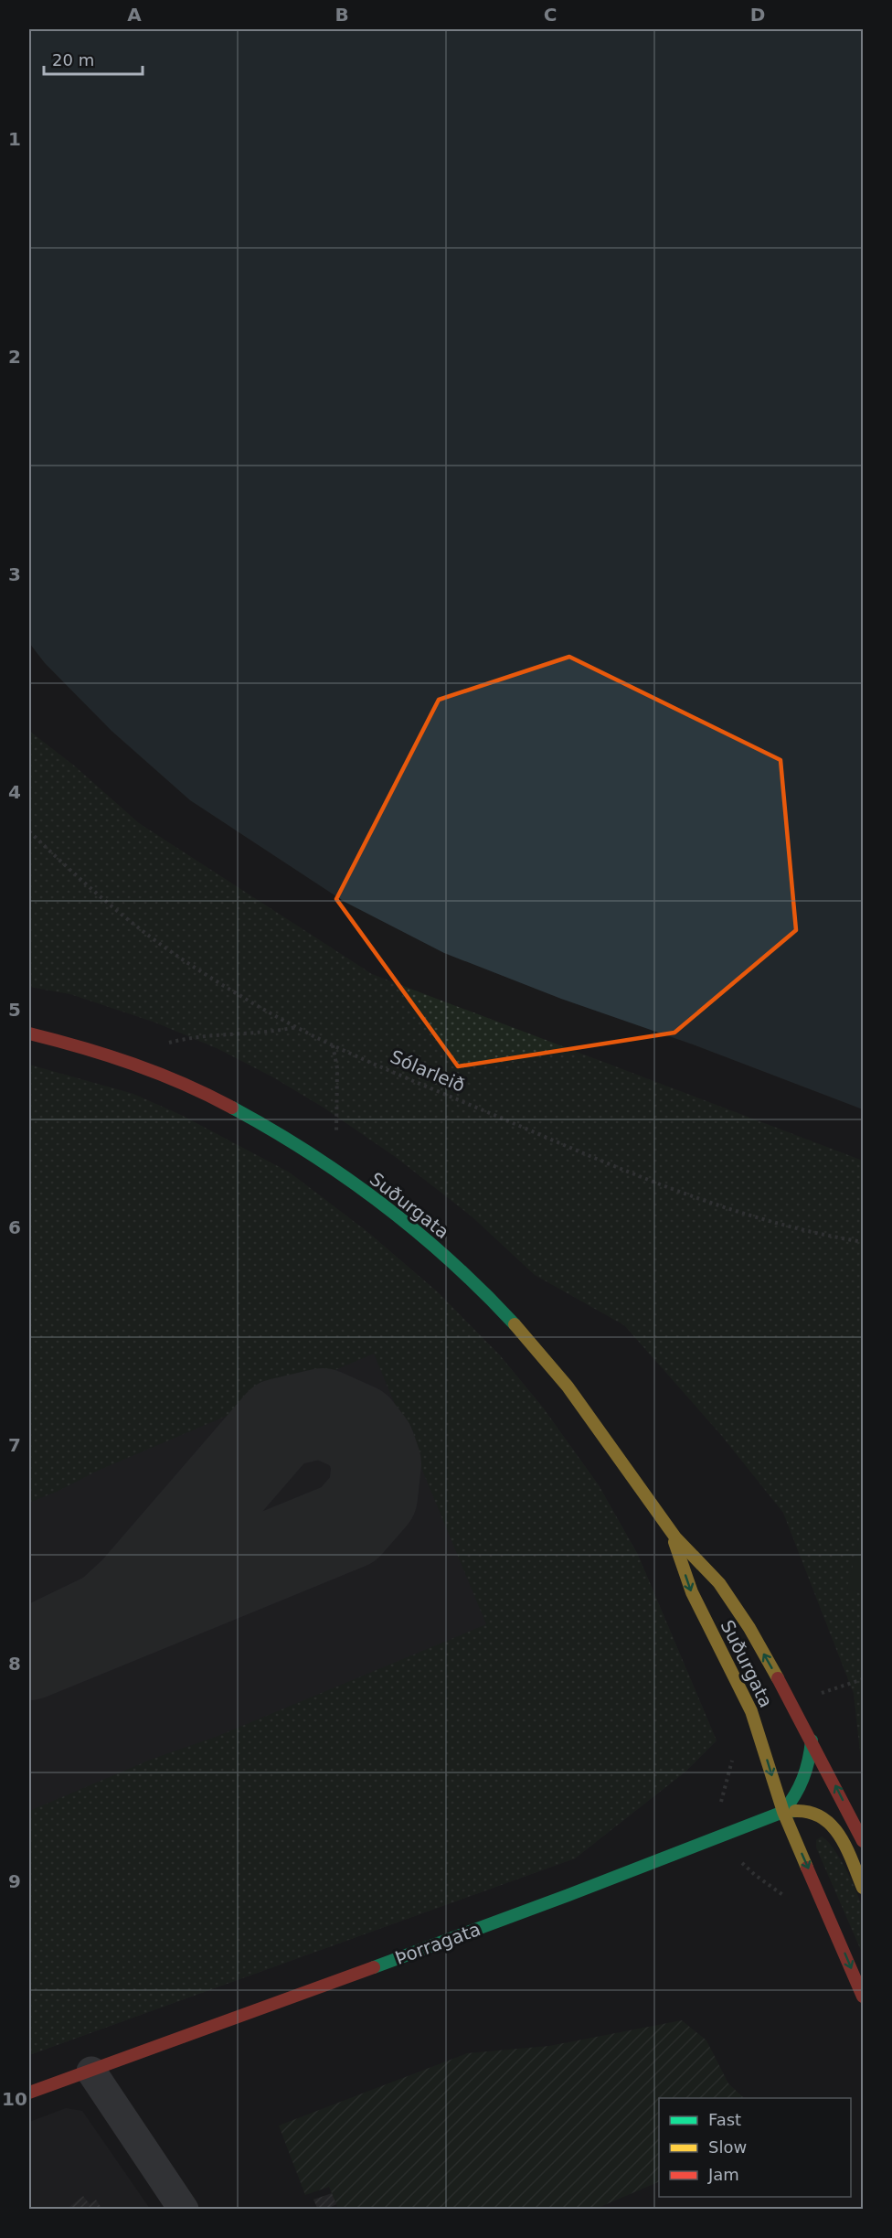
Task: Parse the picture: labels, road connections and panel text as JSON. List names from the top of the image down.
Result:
{
  "streets": {
    "street": ["Suðurgata", "Þorragata"],
    "path": ["Sólarleið"]
  },
  "crossings": [
    ["Suðurgata", "Þorragata"]
  ],
  "legend": ["Fast", "Slow", "Jam"],
  "scale_bar": "20 m",
  "grid": {
    "columns": [
      "A",
      "B",
      "C",
      "D"
    ],
    "rows": [
      "1",
      "2",
      "3",
      "4",
      "5",
      "6",
      "7",
      "8",
      "9",
      "10"
    ]
  }
}
